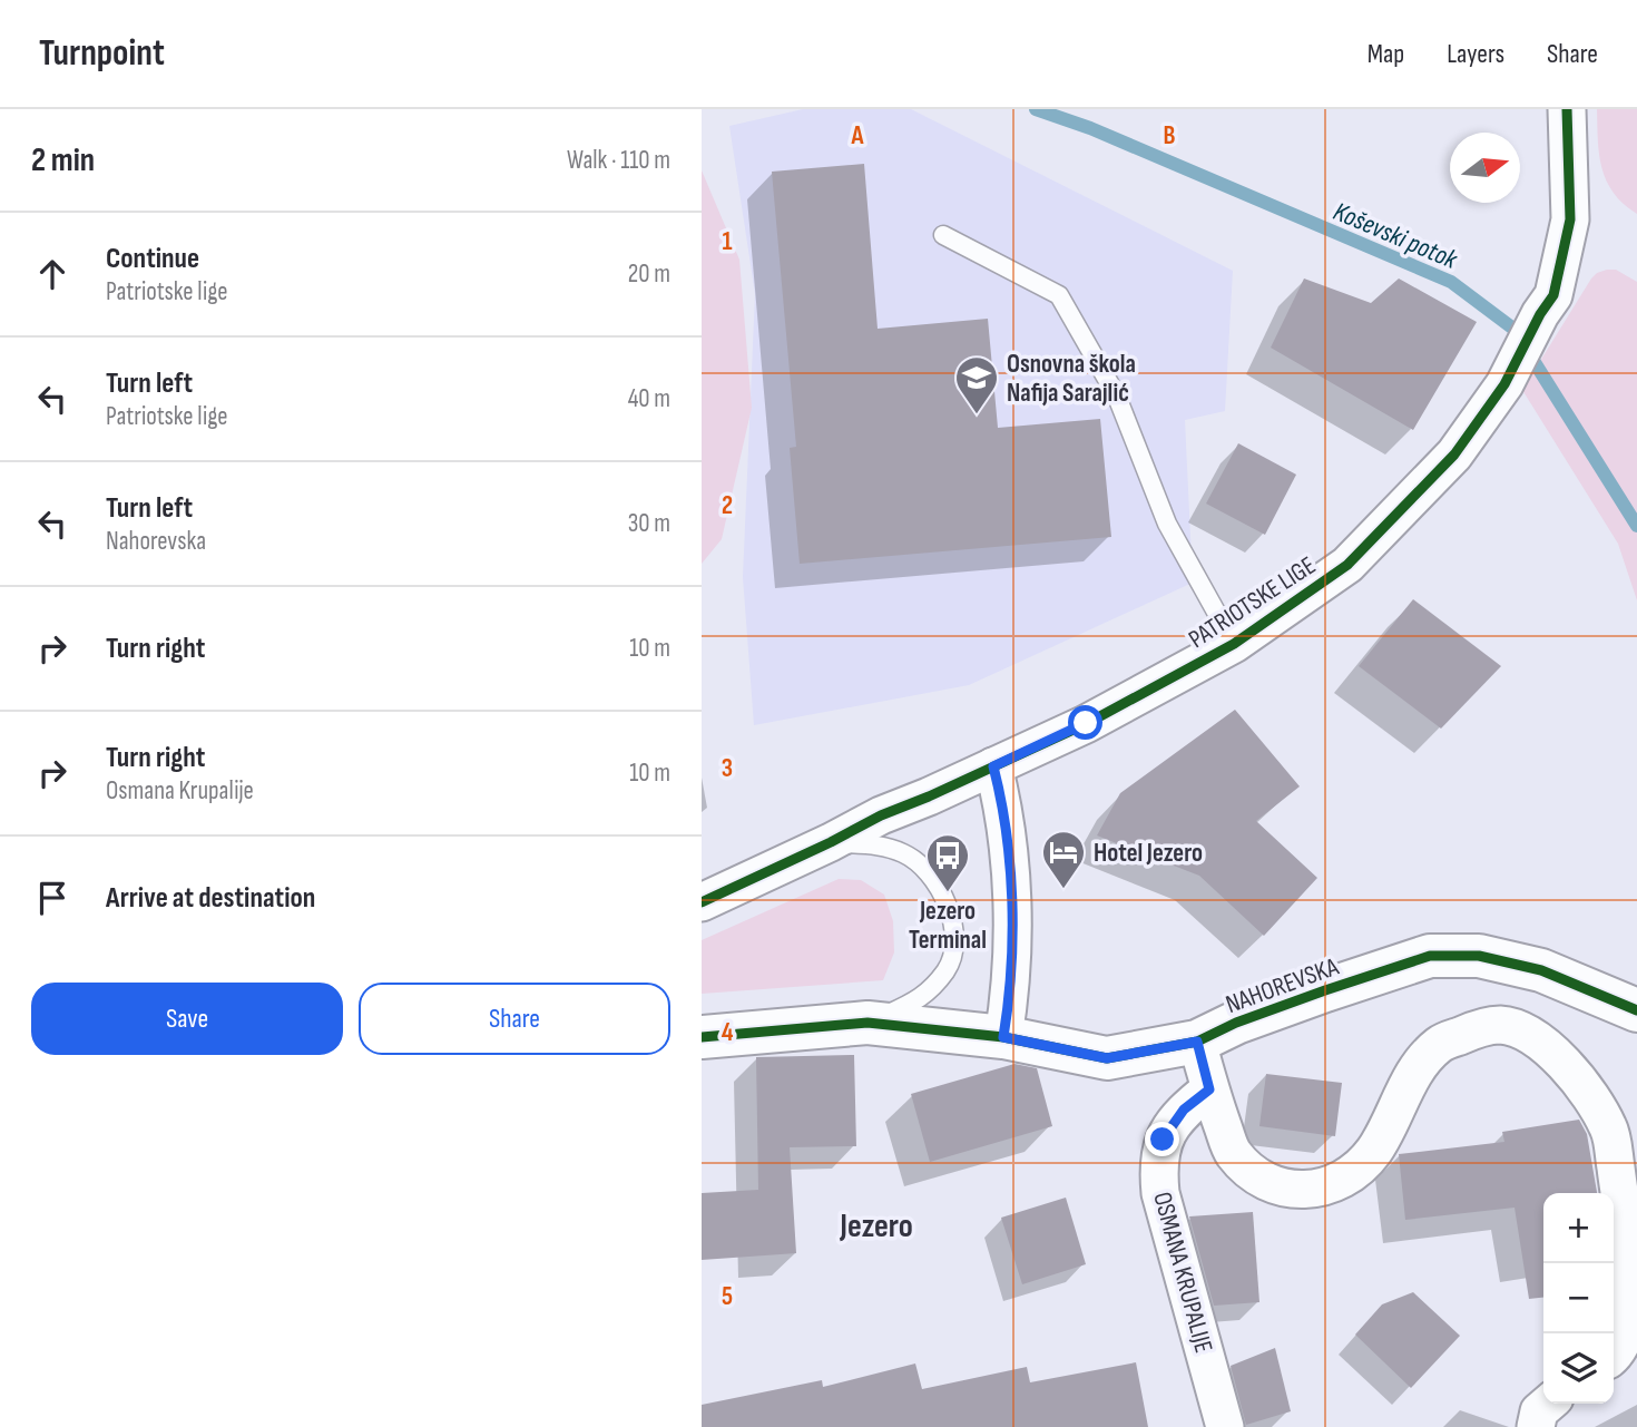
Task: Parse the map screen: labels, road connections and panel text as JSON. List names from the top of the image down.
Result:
{
  "streets": {
    "street": ["PATRIOTSKE LIGE", "NAHOREVSKA", "OSMANA KRUPALIJE"]
  },
  "districts": ["Jezero"],
  "water": ["Koševski potok"],
  "places": {
    "school or university": ["Osnovna škola Nafija Sarajlić"],
    "hotel": ["Hotel Jezero"],
    "bus stop": ["Jezero Terminal"]
  },
  "north": "right",
  "page": {
    "header": "Turnpoint",
    "nav": ["Map", "Layers", "Share"],
    "heading": ["2 min", "Walk · 110 m"],
    "list": [
      ["Continue", "Patriotske lige", "20 m"],
      ["Turn left", "Patriotske lige", "40 m"],
      ["Turn left", "Nahorevska", "30 m"],
      ["Turn right", "10 m"],
      ["Turn right", "Osmana Krupalije", "10 m"],
      "Arrive at destination"
    ],
    "buttons": ["Save", "Share"],
    "map_buttons": ["+", "−"]
  },
  "grid": {
    "columns": ["A", "B"],
    "rows": [
      "1",
      "2",
      "3",
      "4",
      "5"
    ]
  }
}
